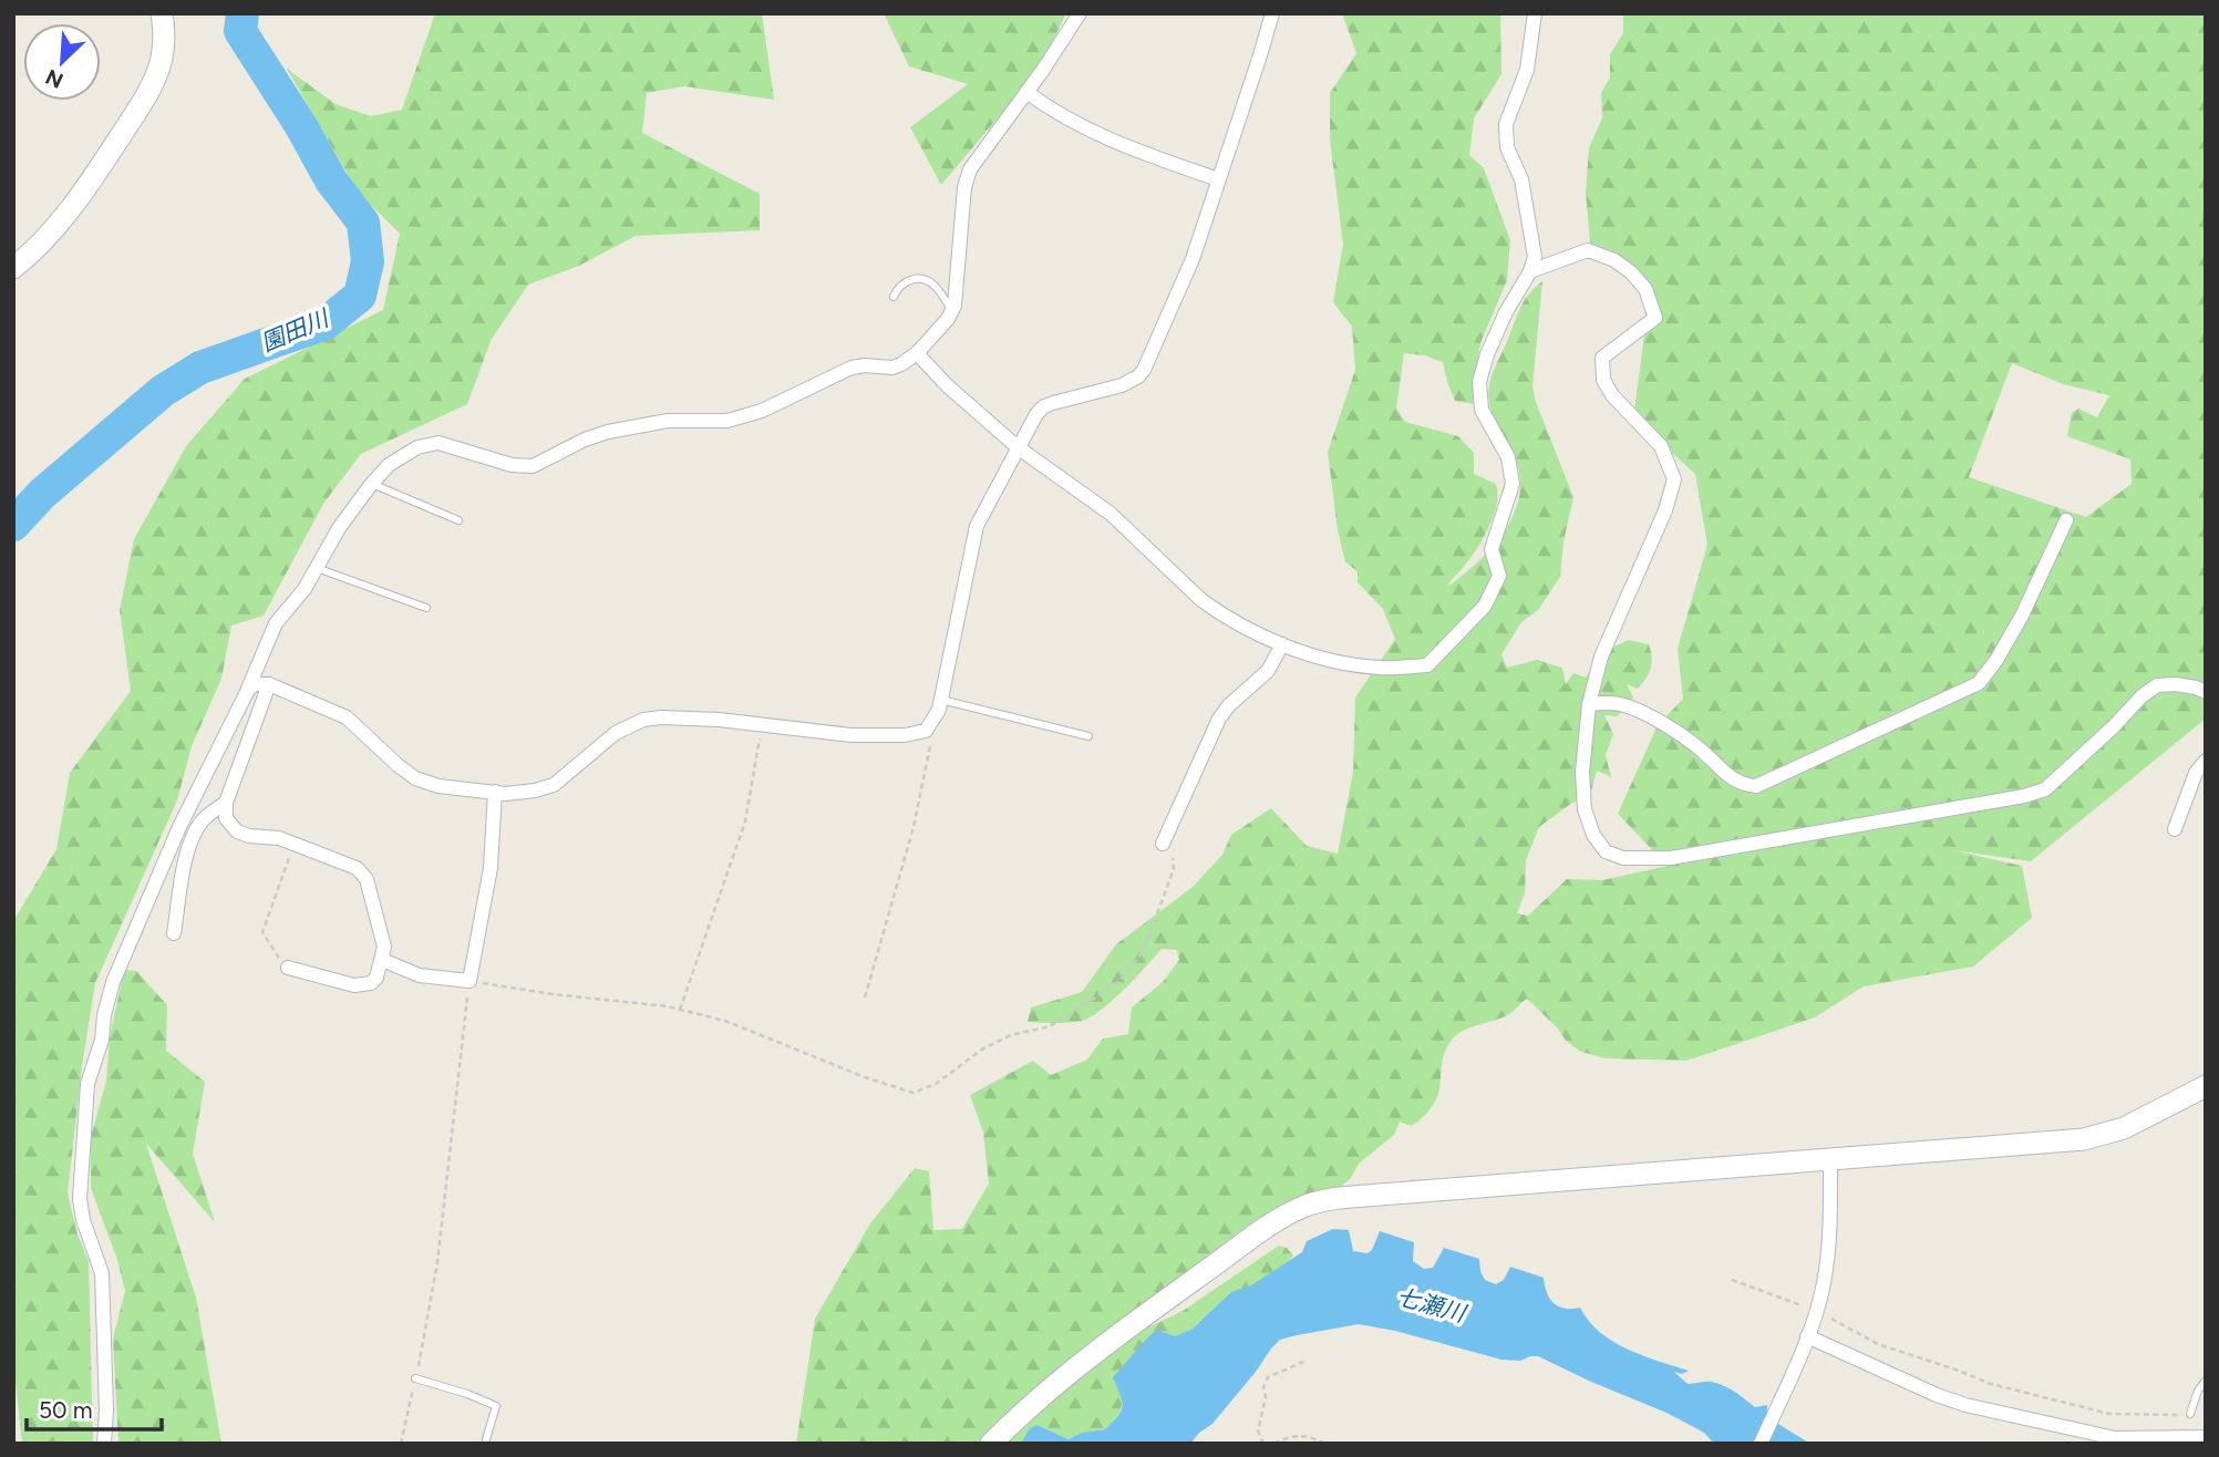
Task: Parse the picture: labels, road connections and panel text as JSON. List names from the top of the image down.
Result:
{
  "water": ["園田川", "七瀬川"],
  "scale_bar": "50 m",
  "north": "bottom left"
}
